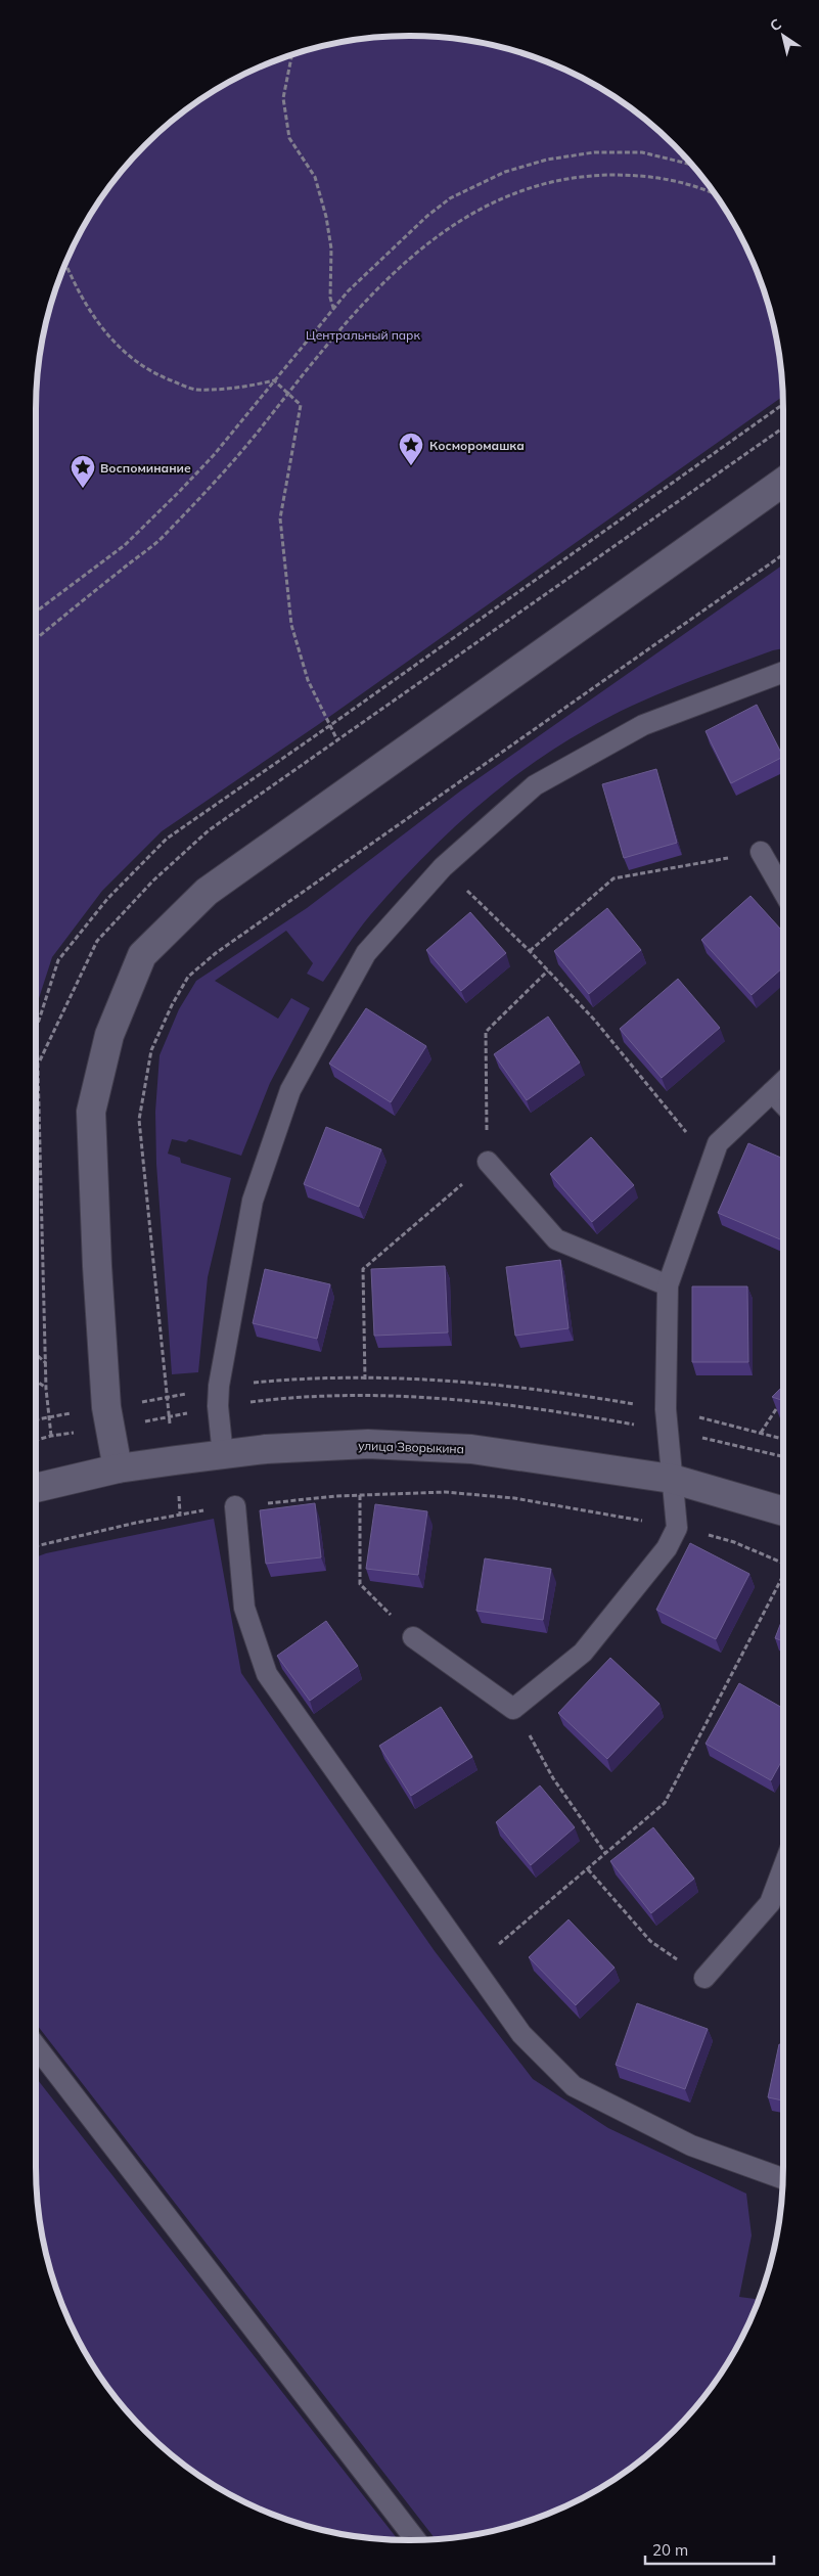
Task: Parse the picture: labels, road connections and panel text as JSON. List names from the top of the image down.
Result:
{
  "streets": {
    "street": ["улица Зворыкина"]
  },
  "parks": ["Центральный парк"],
  "places": {
    "place": ["Косморомашка", "Воспоминание"]
  },
  "scale_bar": "20 m",
  "north": "top left"
}
